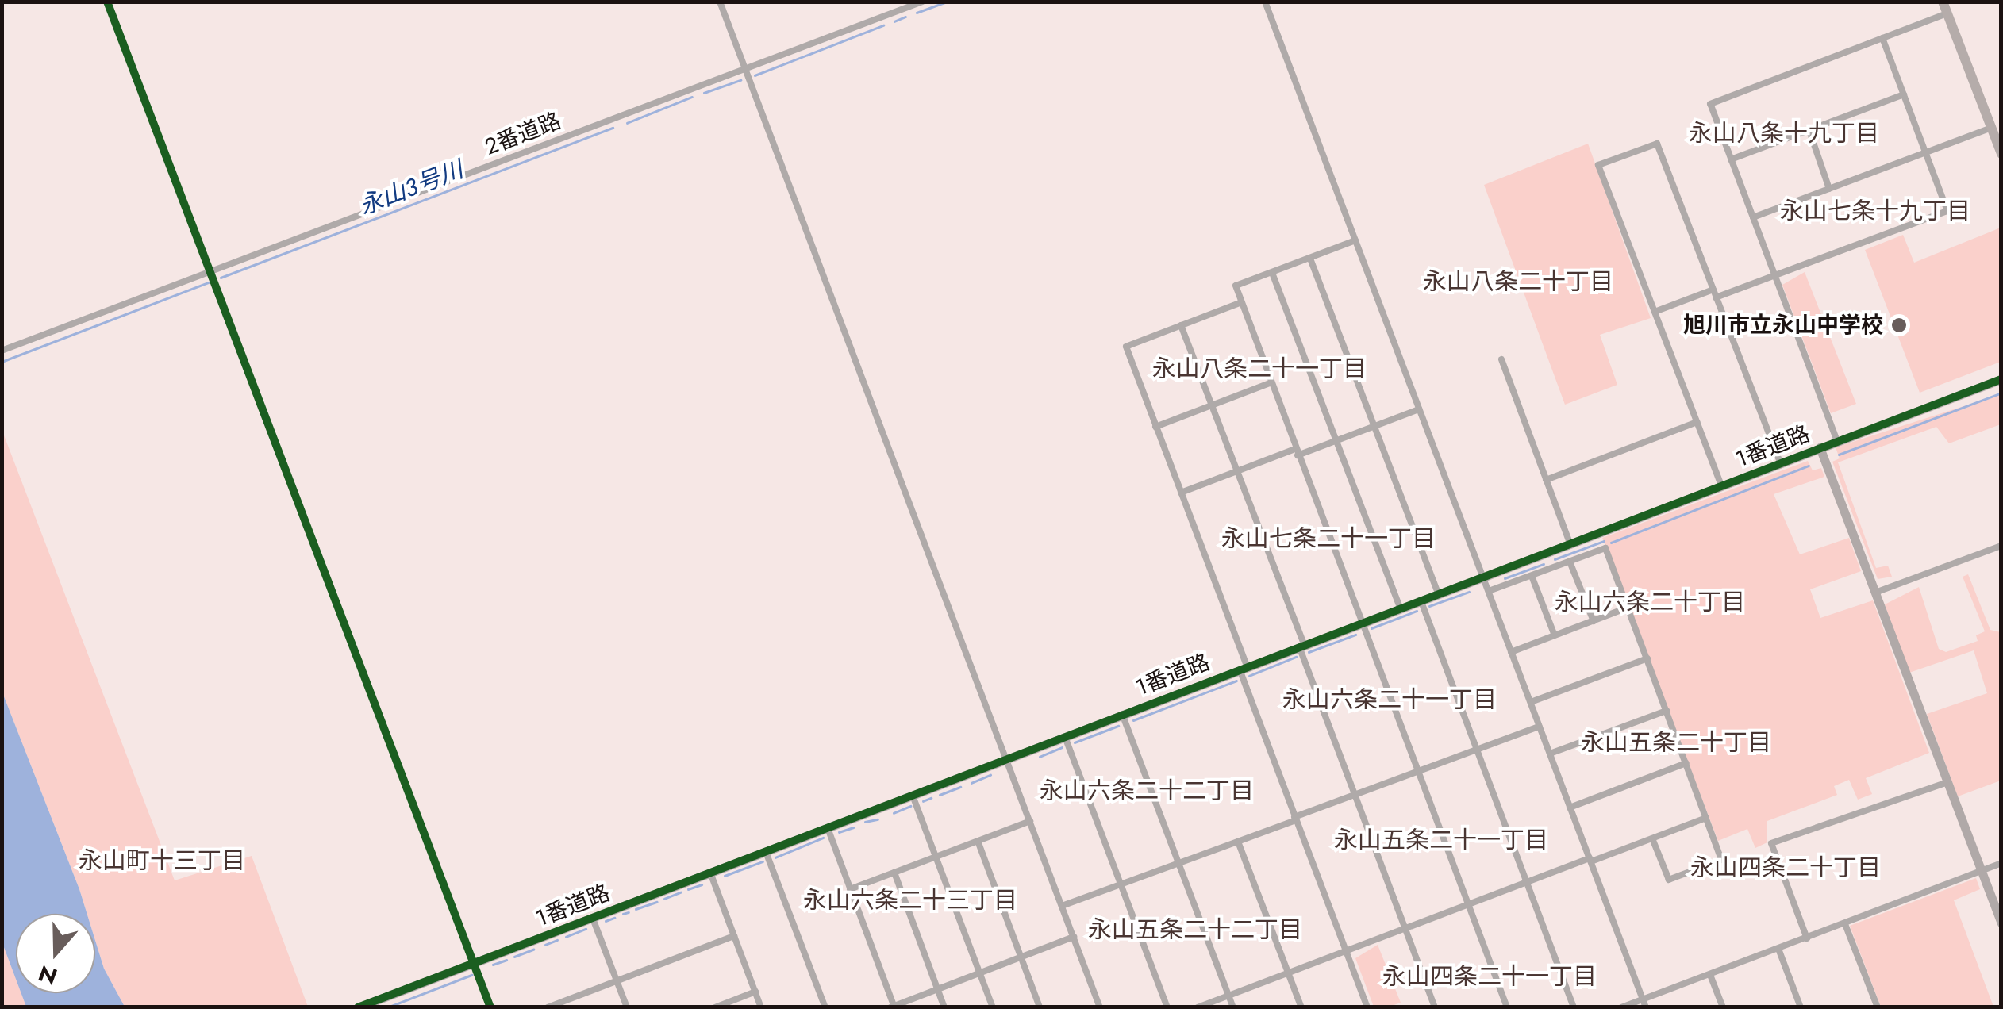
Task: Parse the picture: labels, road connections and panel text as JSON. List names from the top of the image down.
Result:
{
  "streets": {
    "street": ["2番道路", "1番道路"]
  },
  "districts": [
    "永山八条十九丁目",
    "永山七条十九丁目",
    "永山八条二十丁目",
    "永山八条二十一丁目",
    "永山七条二十一丁目",
    "永山六条二十丁目",
    "永山六条二十一丁目",
    "永山五条二十丁目",
    "永山六条二十二丁目",
    "永山五条二十一丁目",
    "永山町十三丁目",
    "永山四条二十丁目",
    "永山六条二十三丁目",
    "永山五条二十二丁目",
    "永山四条二十一丁目"
  ],
  "water": ["永山３号川"],
  "places": ["旭川市立永山中学校"],
  "north": "bottom"
}
